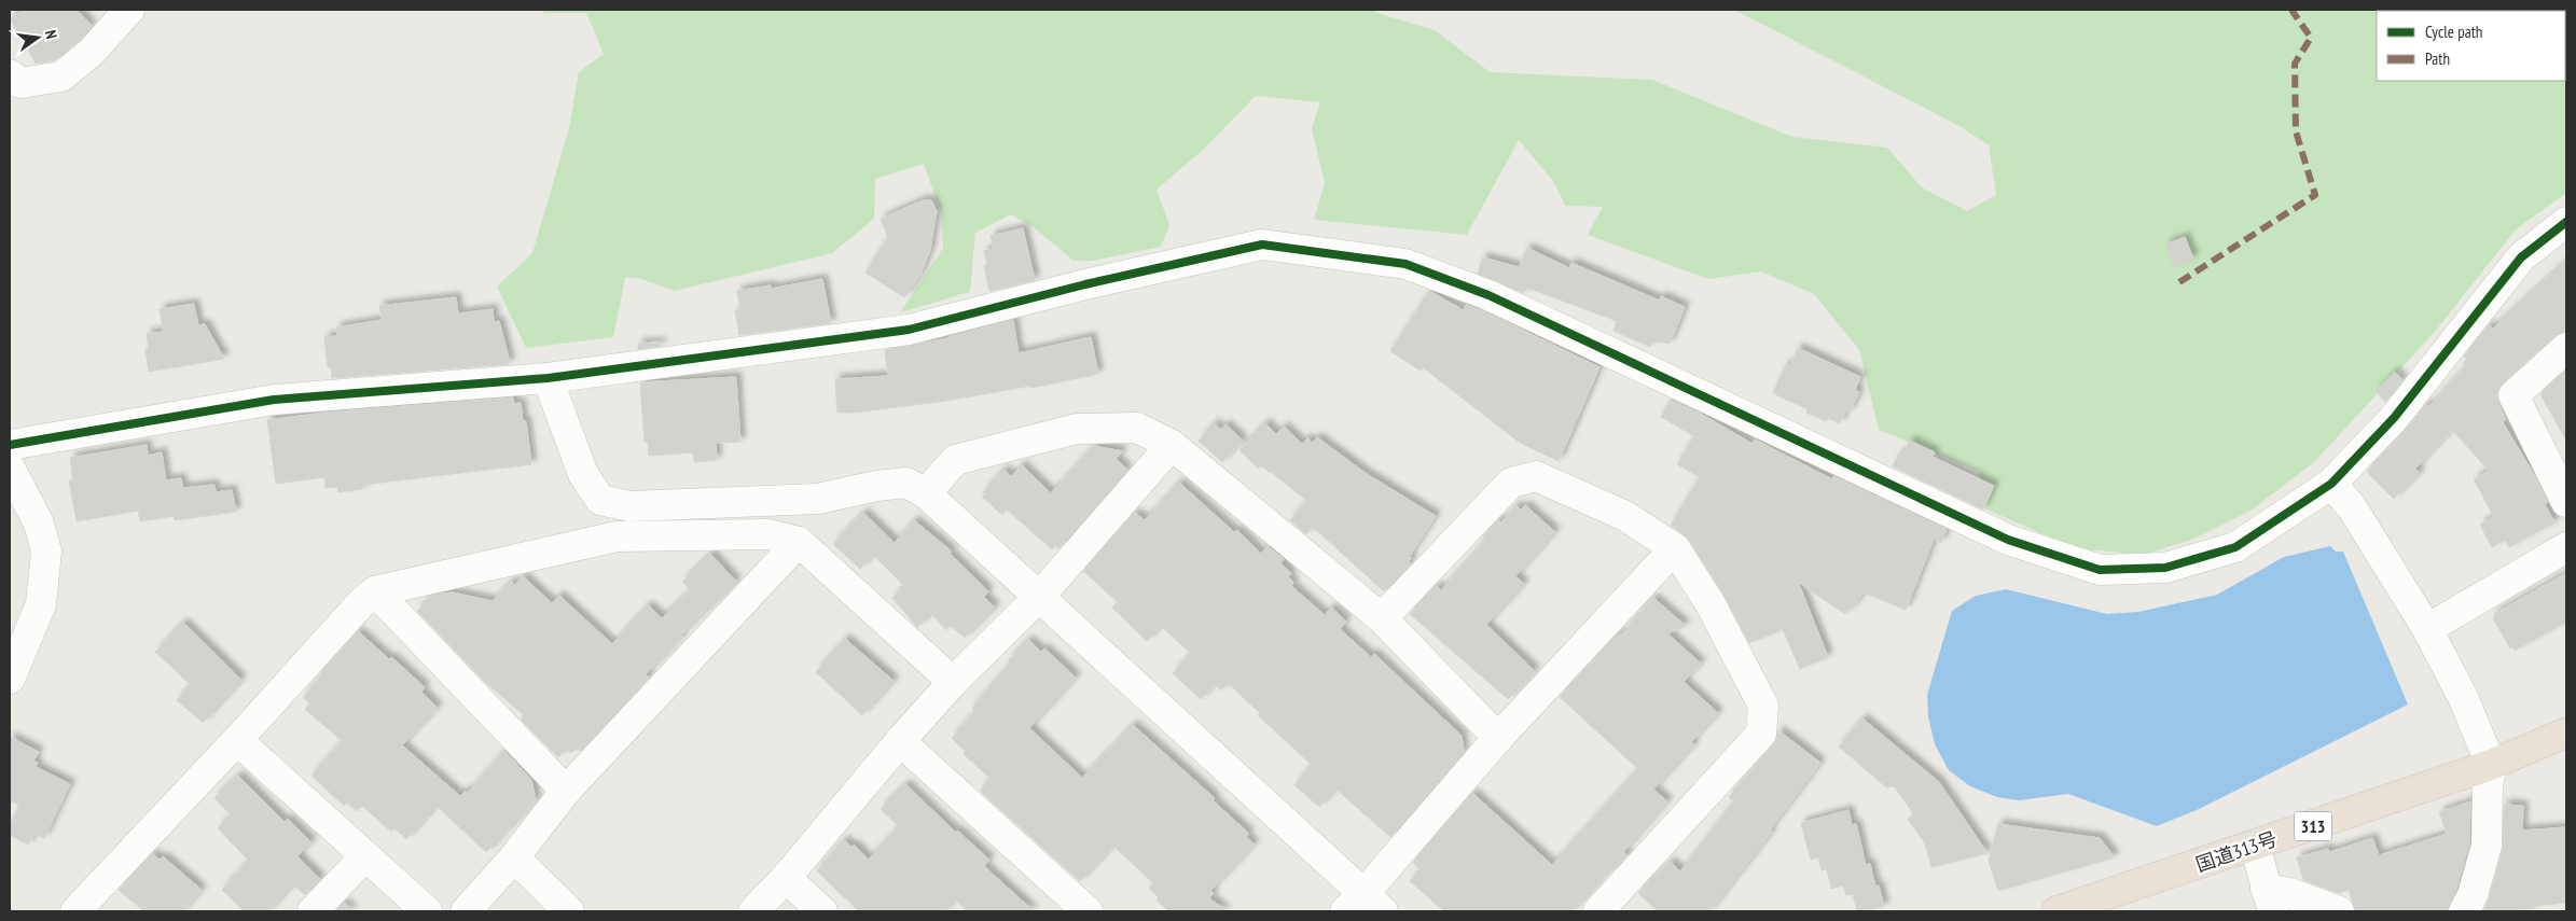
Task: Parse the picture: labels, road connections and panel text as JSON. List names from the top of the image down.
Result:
{
  "streets": {
    "highway": ["313", "国道313号"]
  },
  "legend": ["Cycle path", "Path"],
  "north": "right"
}
